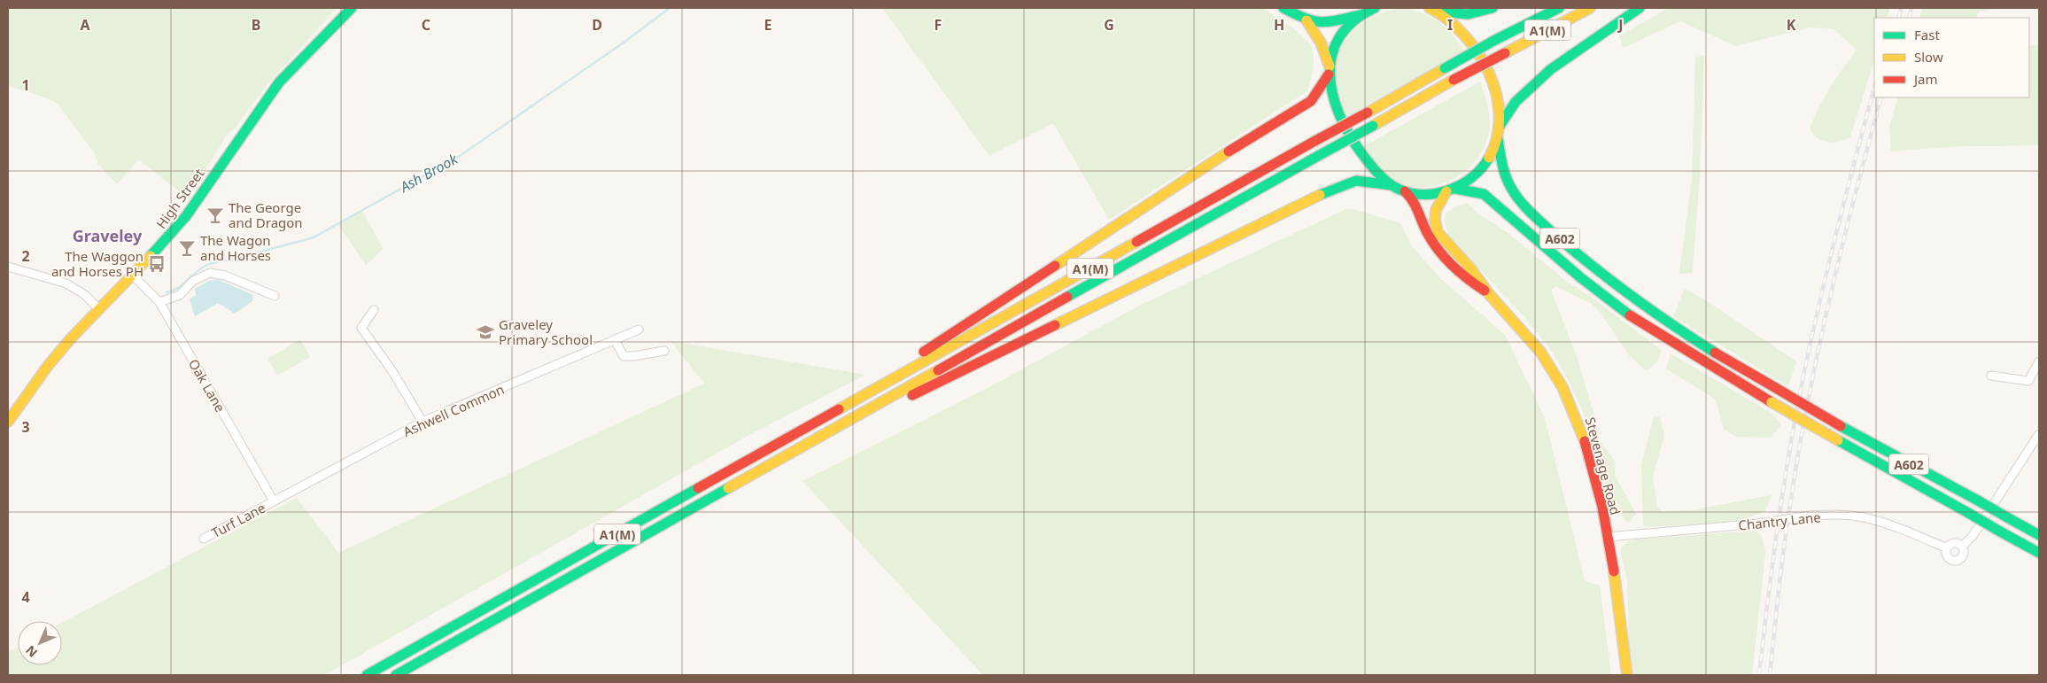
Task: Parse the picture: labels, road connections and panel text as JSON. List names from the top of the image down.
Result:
{
  "streets": {
    "main road": [
      "A1(M)",
      "High Street",
      "A602",
      "Stevenage Road"
    ],
    "street": [
      "Oak Lane",
      "Ashwell Common",
      "Turf Lane",
      "Chantry Lane"
    ]
  },
  "crossings": [
    ["High Street", "Oak Lane"],
    ["A602", "Stevenage Road"],
    ["Oak Lane", "Ashwell Common"],
    ["Oak Lane", "Turf Lane"],
    ["Ashwell Common", "Turf Lane"],
    ["Stevenage Road", "Chantry Lane"]
  ],
  "districts": ["Graveley"],
  "water": ["Ash Brook"],
  "places": {
    "bar": ["The George and Dragon", "The Wagon and Horses"],
    "bus stop": ["The Waggon and Horses PH"],
    "school or university": ["Graveley Primary School"]
  },
  "legend": ["Fast", "Slow", "Jam"],
  "north": "bottom left",
  "grid": {
    "columns": [
      "A",
      "B",
      "C",
      "D",
      "E",
      "F",
      "G",
      "H",
      "I",
      "J",
      "K"
    ],
    "rows": [
      "1",
      "2",
      "3",
      "4"
    ]
  }
}
